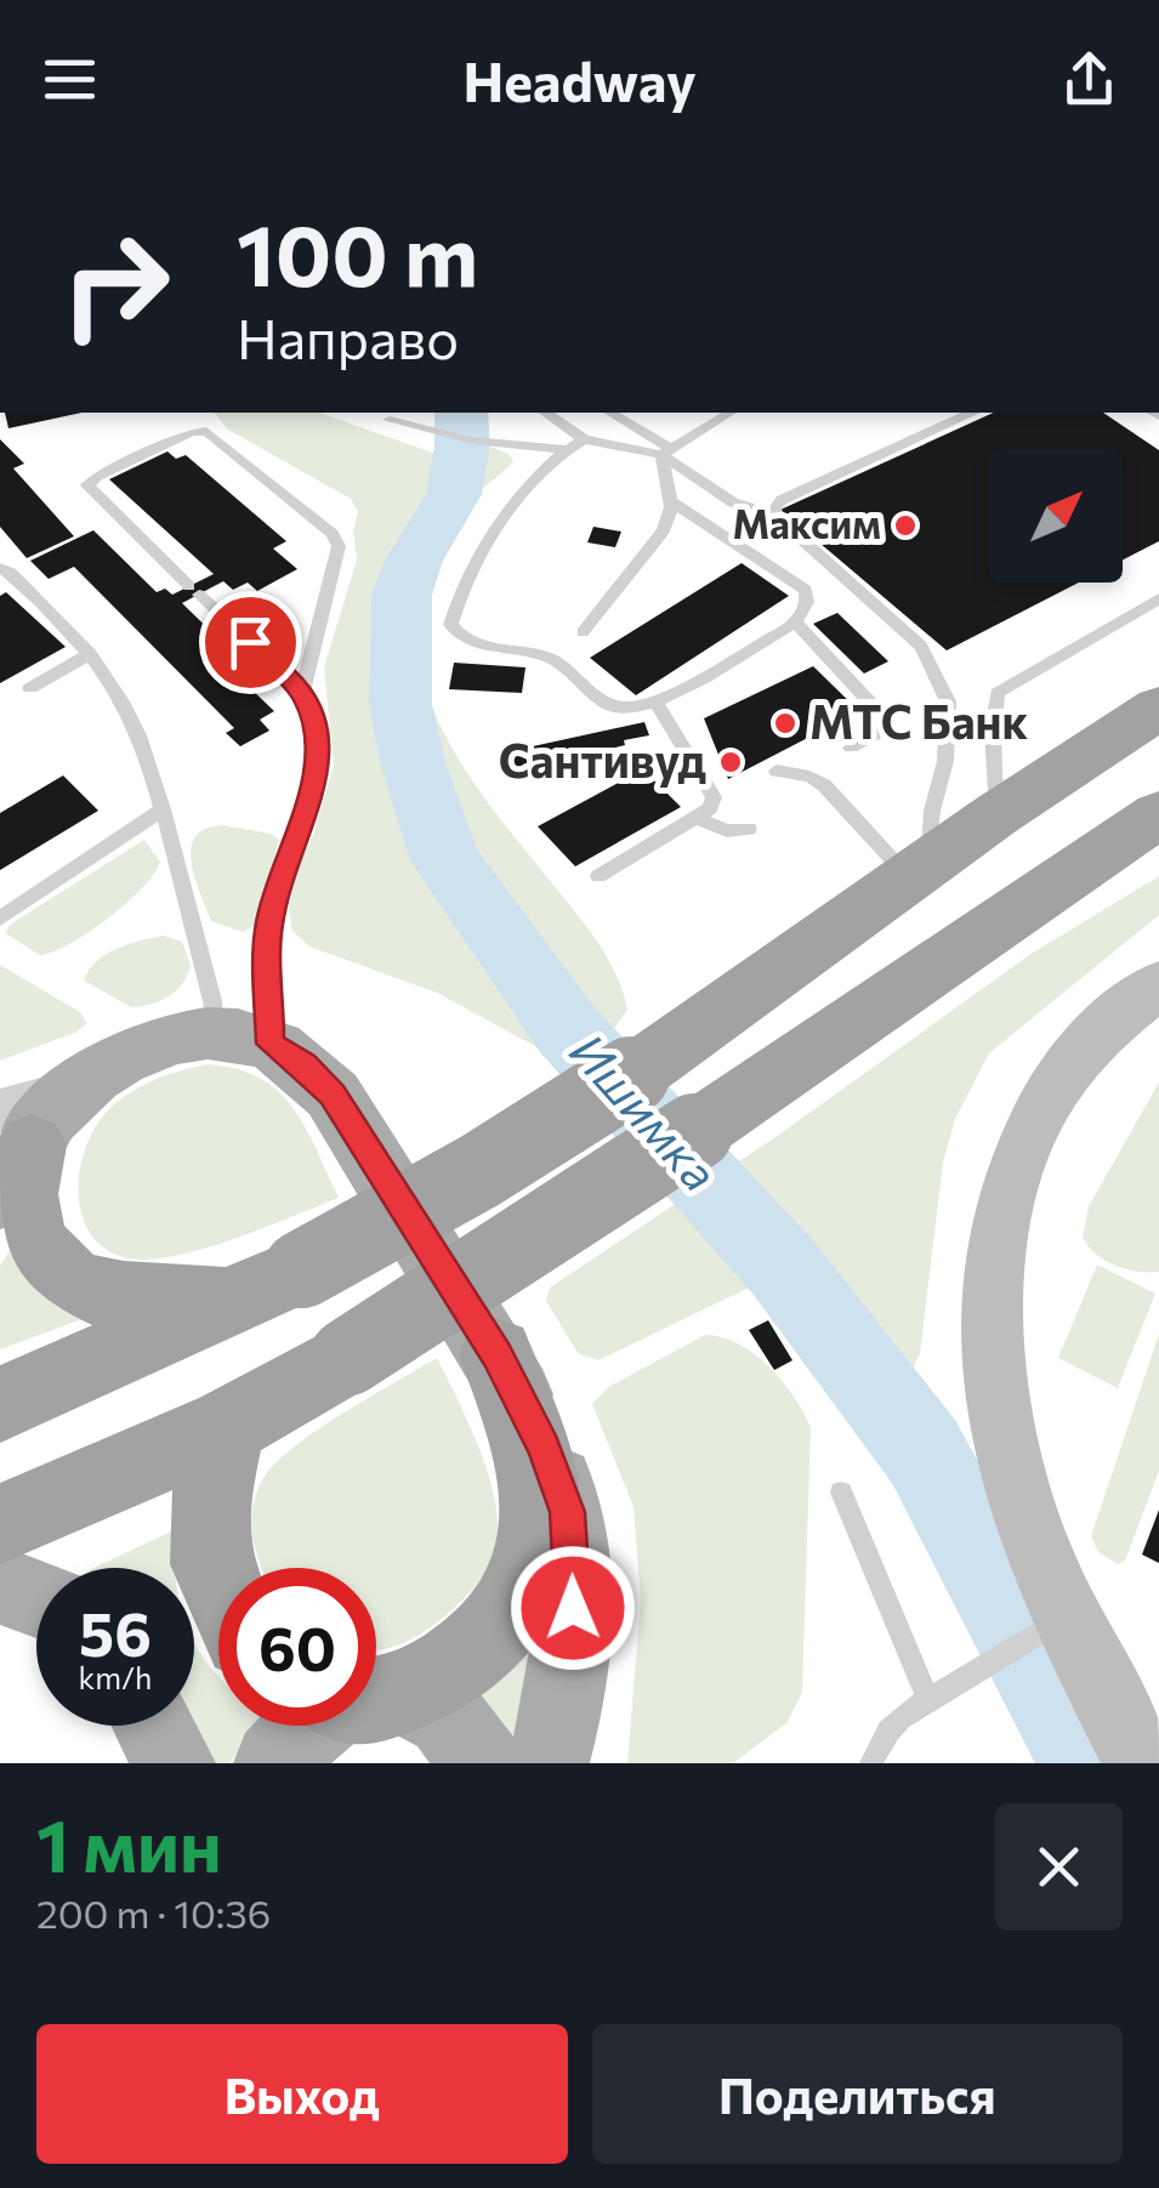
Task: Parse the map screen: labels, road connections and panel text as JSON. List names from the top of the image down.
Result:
{
  "water": ["Ишимка"],
  "places": ["Максим", "МТС Банк", "Сантивуд"],
  "north": "top right",
  "page": {
    "header": "Headway",
    "turn": ["100 m", "Направо"],
    "speed": "56 km/h",
    "limit": "60",
    "heading": ["1 мин", "200 m · 10:36"],
    "buttons": ["Выход", "Поделиться"]
  }
}
